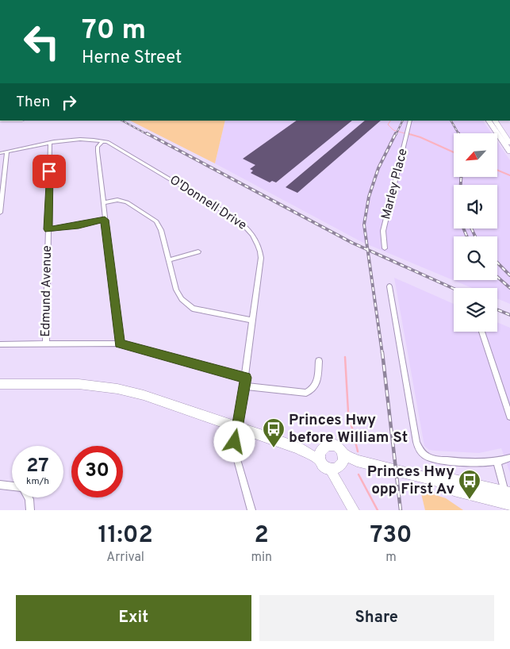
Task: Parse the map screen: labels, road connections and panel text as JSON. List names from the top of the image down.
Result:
{
  "streets": {
    "street": ["Marley Place", "O'Donnell Drive", "Edmund Avenue"]
  },
  "crossings": [
    ["O'Donnell Drive", "Edmund Avenue"]
  ],
  "places": {
    "bus stop": ["Princes Hwy before William St", "Princes Hwy opp First Av"]
  },
  "north": "bottom left",
  "page": {
    "turn": ["70 m", "Herne Street"],
    "then": "Then",
    "speed": "27 km/h",
    "limit": "30",
    "eta": [
      "11:02",
      "Arrival",
      "2",
      "min",
      "730",
      "m"
    ],
    "buttons": ["Exit", "Share"]
  }
}
